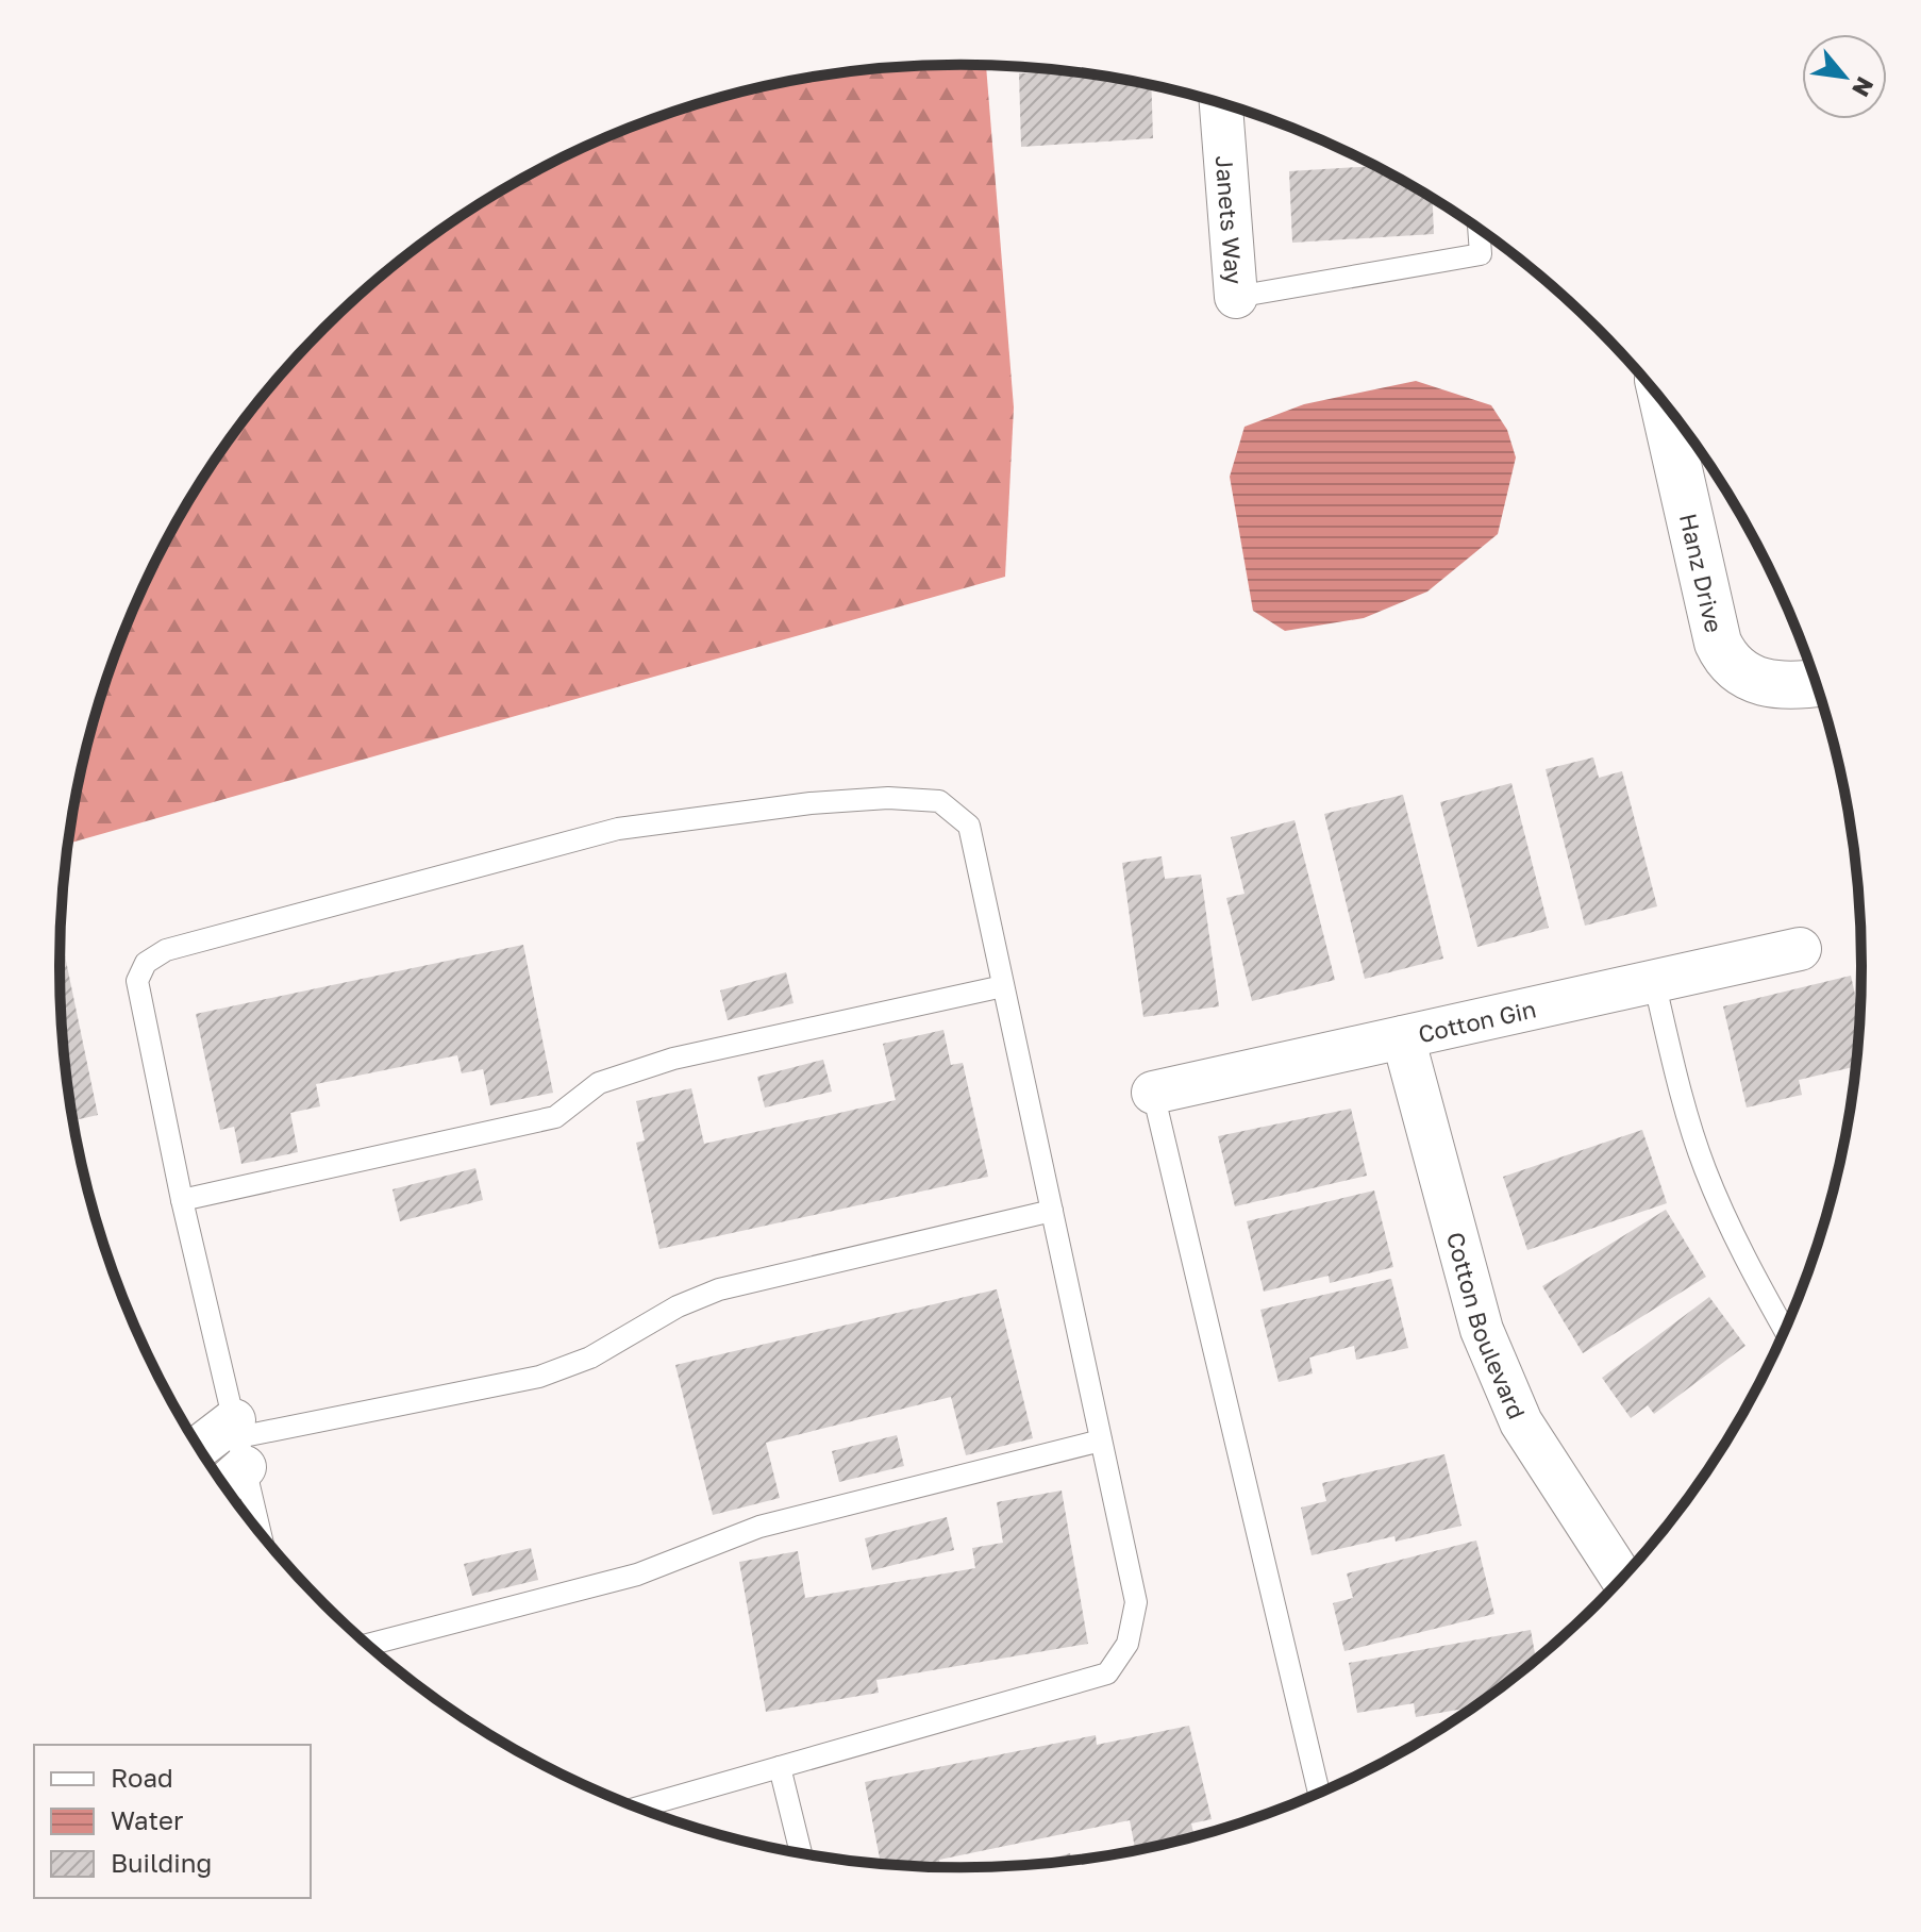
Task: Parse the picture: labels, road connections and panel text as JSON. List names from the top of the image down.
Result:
{
  "streets": {
    "street": [
      "Janets Way",
      "Hanz Drive",
      "Cotton Gin",
      "Cotton Boulevard"
    ]
  },
  "crossings": [
    ["Cotton Gin", "Cotton Boulevard"]
  ],
  "legend": ["Road", "Water", "Building"],
  "north": "bottom right"
}
